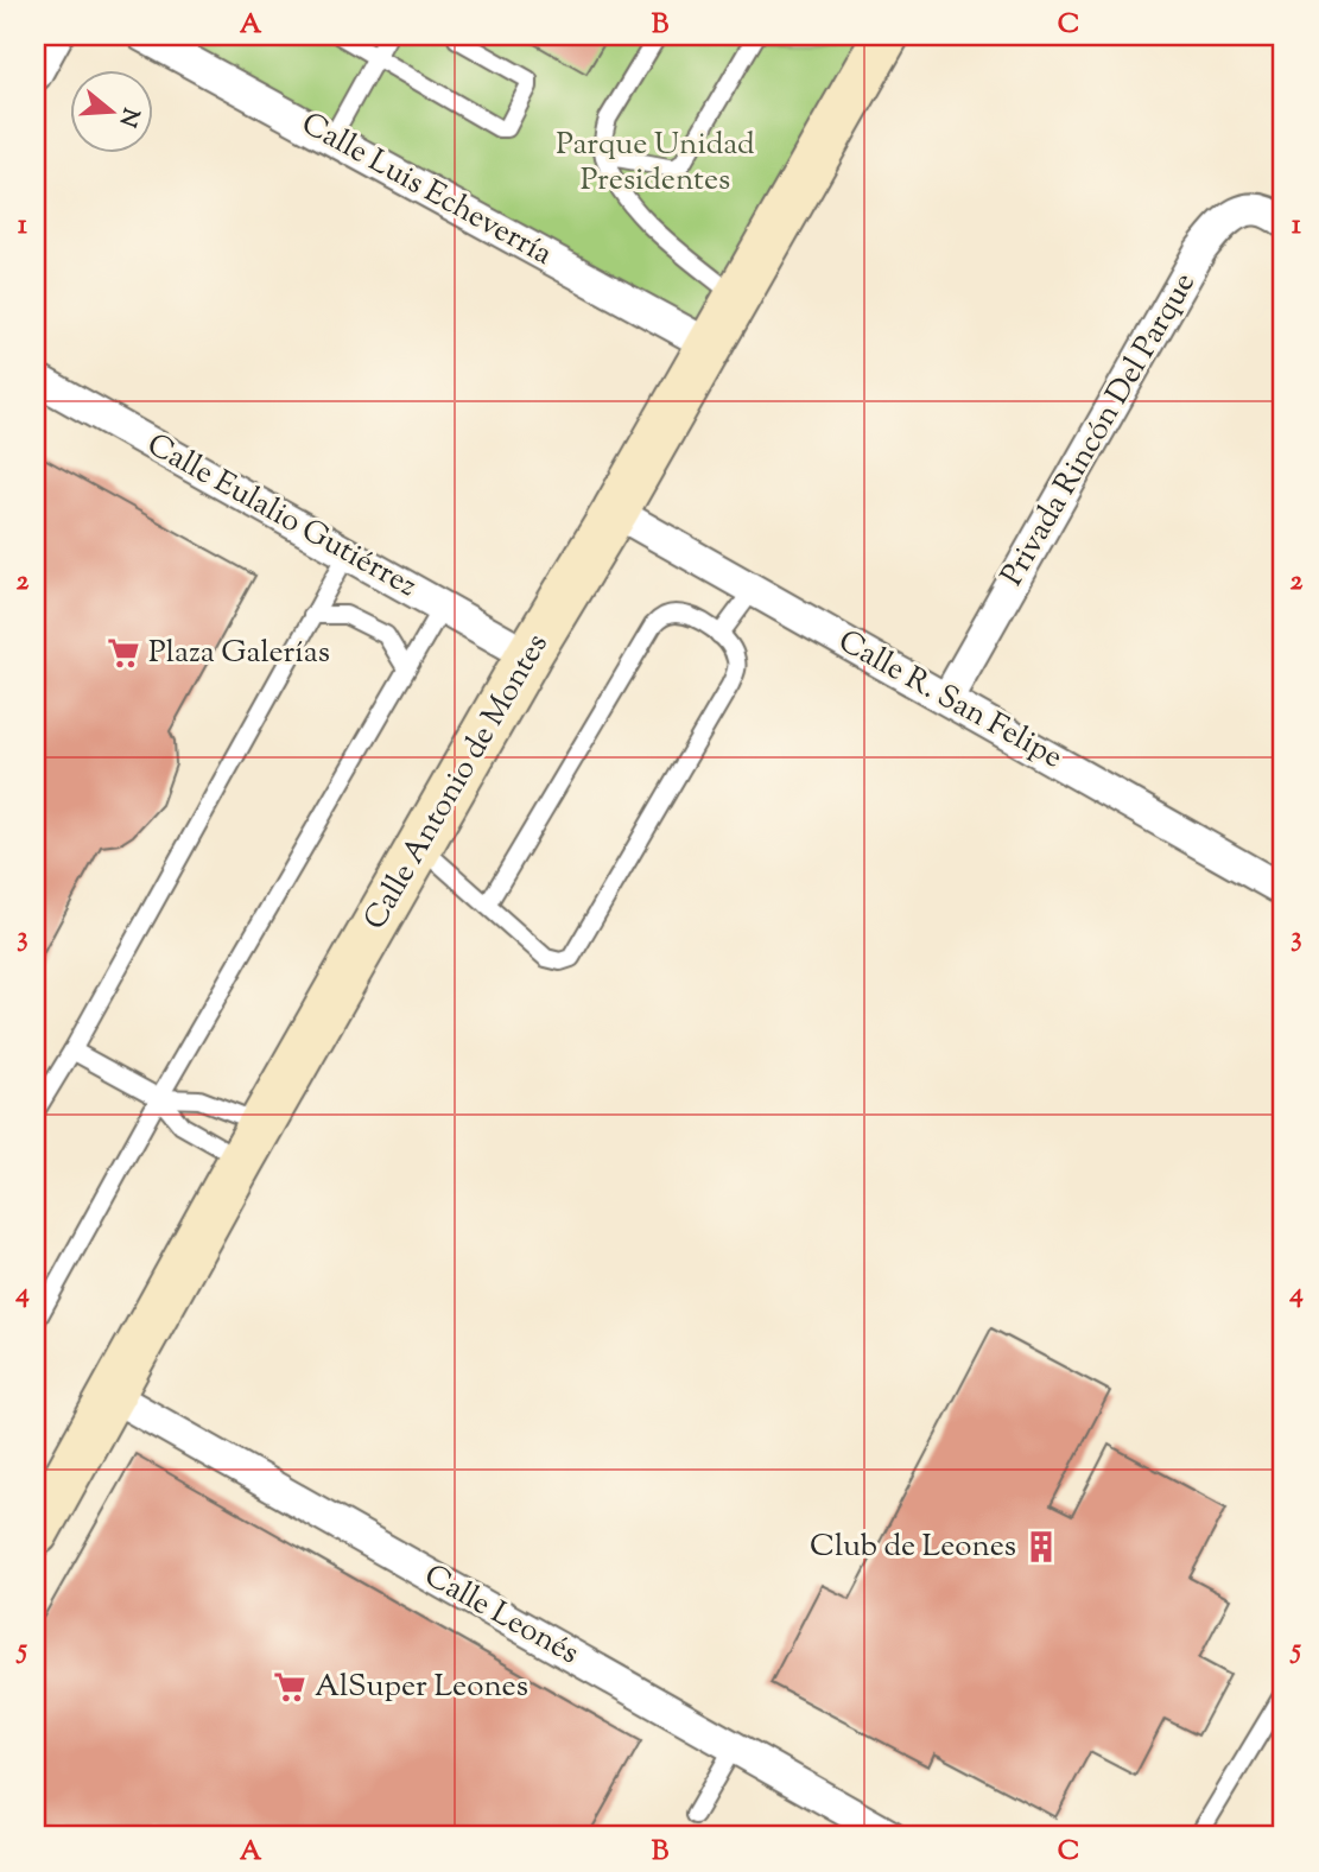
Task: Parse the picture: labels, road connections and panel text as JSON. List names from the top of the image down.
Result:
{
  "streets": {
    "main road": ["Calle Antonio de Montes"],
    "street": [
      "Calle Luis Echeverría",
      "Privada Rincón Del Parque",
      "Calle Eulalio Gutiérrez",
      "Calle R. San Felipe",
      "Calle Leonés"
    ]
  },
  "crossings": [
    ["Calle Luis Echeverría", "Calle Antonio de Montes"],
    ["Privada Rincón Del Parque", "Calle R. San Felipe"],
    ["Calle Eulalio Gutiérrez", "Calle Antonio de Montes"],
    ["Calle R. San Felipe", "Calle Antonio de Montes"],
    ["Calle Antonio de Montes", "Calle Leonés"]
  ],
  "parks": ["Parque Unidad Presidentes"],
  "places": {
    "supermarket": ["Plaza Galerías", "AlSuper Leones"],
    "building": ["Club de Leones"]
  },
  "north": "right",
  "grid": {
    "columns": ["A", "B", "C"],
    "rows": [
      "1",
      "2",
      "3",
      "4",
      "5"
    ]
  }
}
